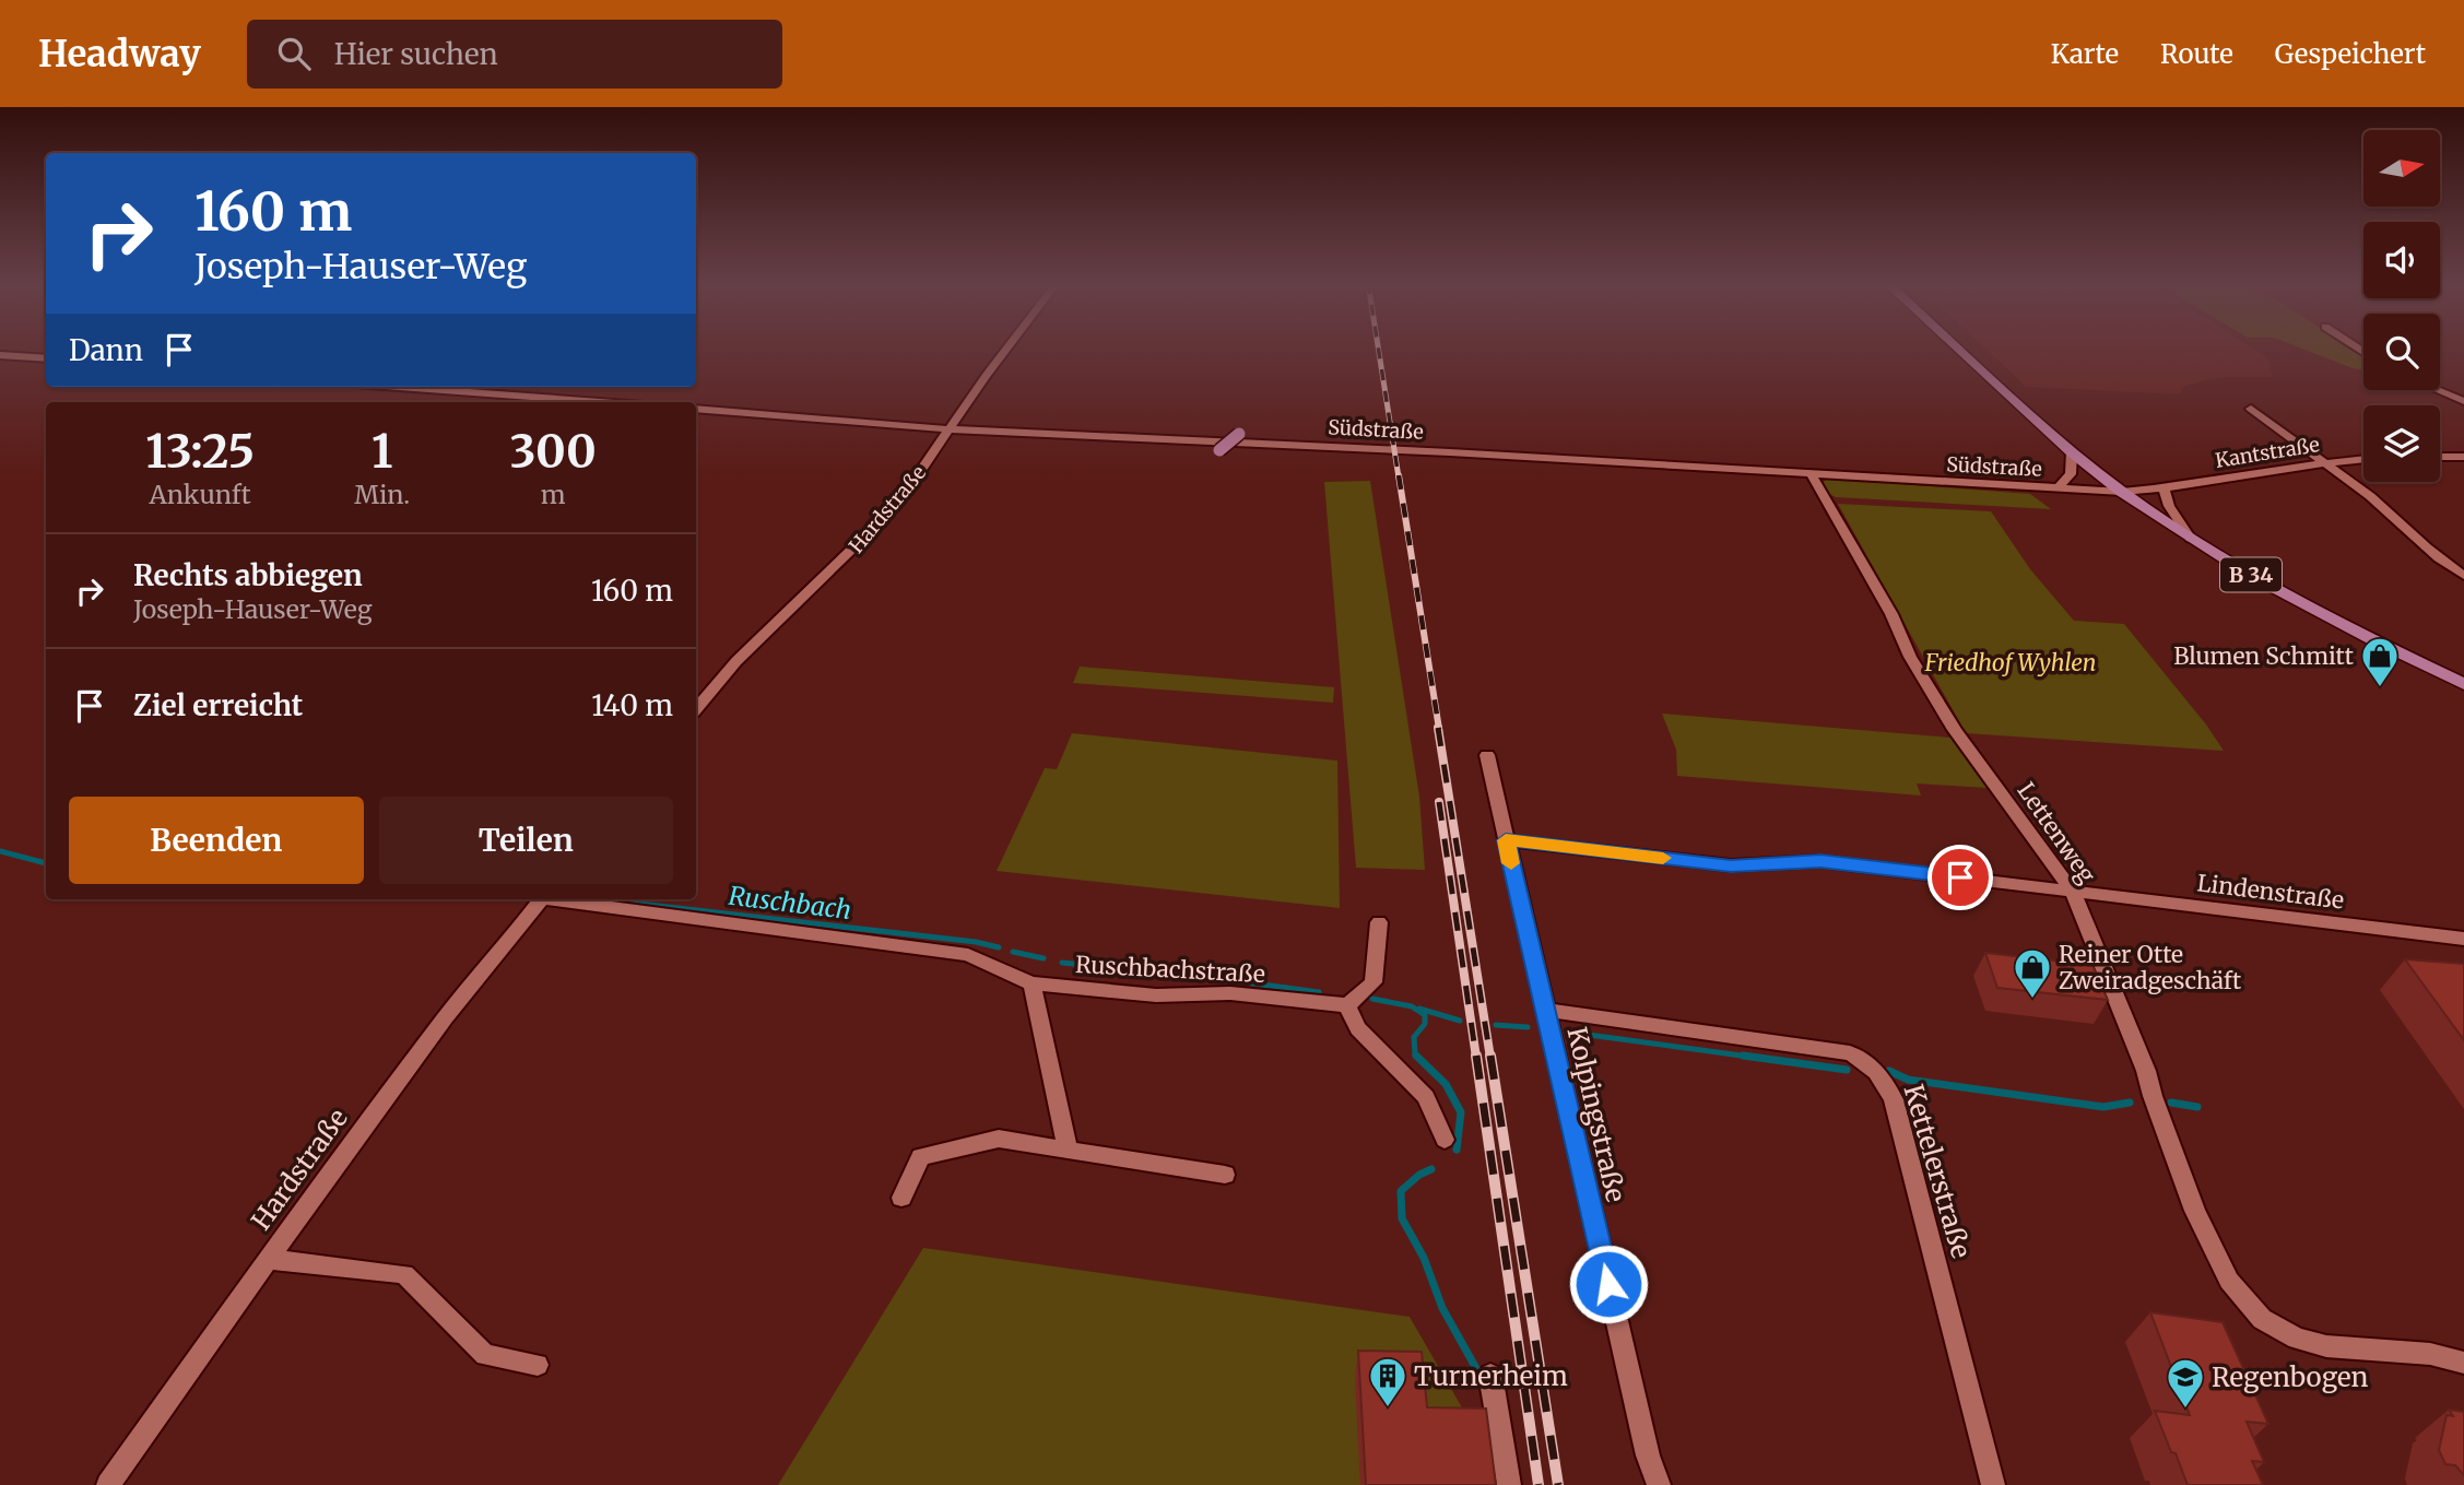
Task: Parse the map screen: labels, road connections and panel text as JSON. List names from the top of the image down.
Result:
{
  "streets": {
    "main road": ["B 34"],
    "street": [
      "Südstraße",
      "Kantstraße",
      "Hardstraße",
      "Lettenweg",
      "Lindenstraße",
      "Ruschbachstraße",
      "Kolpingstraße",
      "Kettelerstraße"
    ]
  },
  "crossings": [
    ["Südstraße", "Kantstraße"],
    ["Südstraße", "Hardstraße"],
    ["Südstraße", "B 34"],
    ["Südstraße", "Lettenweg"],
    ["Kantstraße", "B 34"],
    ["Lettenweg", "Lindenstraße"],
    ["Lindenstraße", "Kolpingstraße"],
    ["Kolpingstraße", "Kettelerstraße"]
  ],
  "water": ["Ruschbach"],
  "parks": ["Friedhof Wyhlen"],
  "places": {
    "shop": ["Blumen Schmitt", "Reiner Otte Zweiradgeschäft"],
    "building": ["Turnerheim"],
    "school or university": ["Regenbogen"]
  },
  "north": "right",
  "page": {
    "header": "Headway",
    "search": "Hier suchen",
    "nav": ["Karte", "Route", "Gespeichert"],
    "turn": ["160 m", "Joseph-Hauser-Weg"],
    "then": "Dann",
    "eta": [
      "13:25",
      "Ankunft",
      "1",
      "Min.",
      "300",
      "m"
    ],
    "list": [
      {
        "name": "Rechts abbiegen",
        "note": "Joseph-Hauser-Weg",
        "value": "160 m"
      },
      {
        "name": "Ziel erreicht",
        "value": "140 m"
      }
    ],
    "buttons": ["Beenden", "Teilen"]
  }
}
